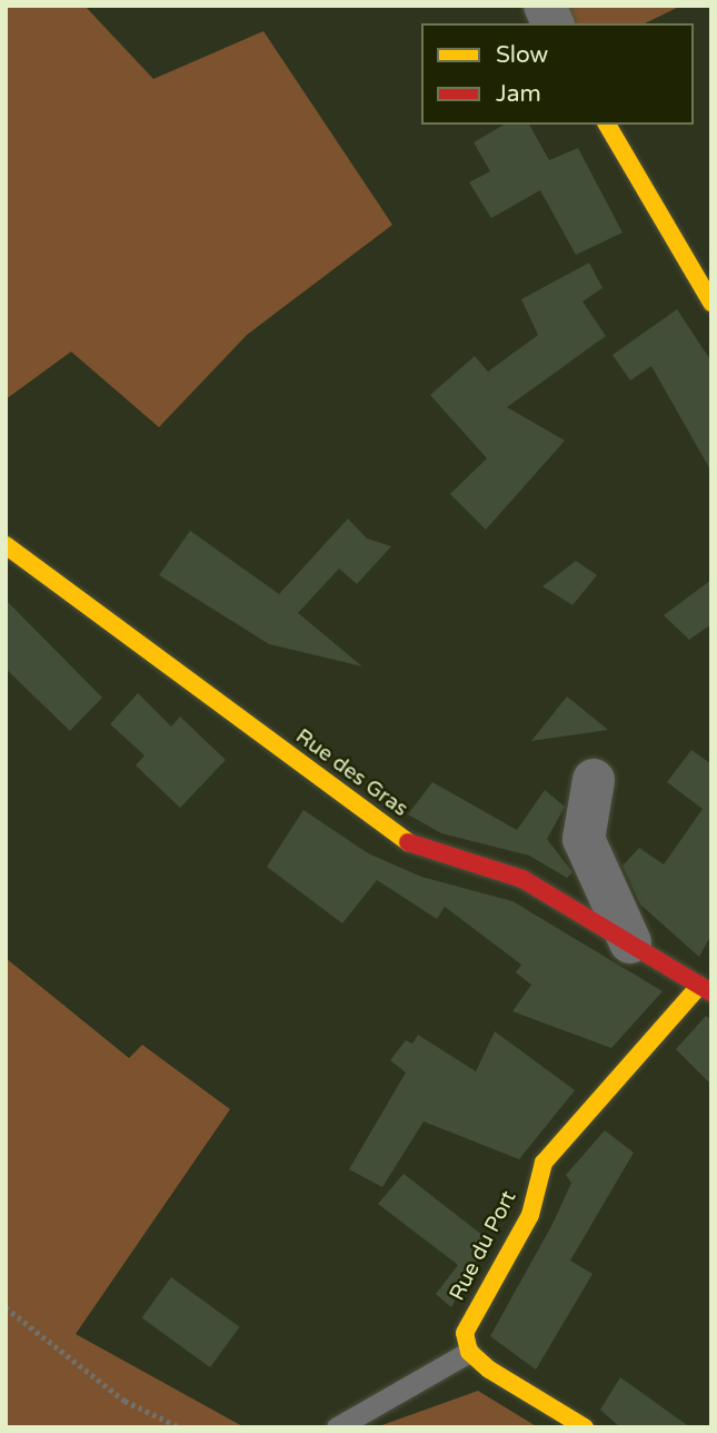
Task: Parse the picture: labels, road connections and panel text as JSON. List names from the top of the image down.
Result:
{
  "streets": {
    "street": ["Rue des Gras", "Rue du Port"]
  },
  "crossings": [
    ["Rue des Gras", "Rue du Port"]
  ],
  "legend": ["Slow", "Jam"]
}
